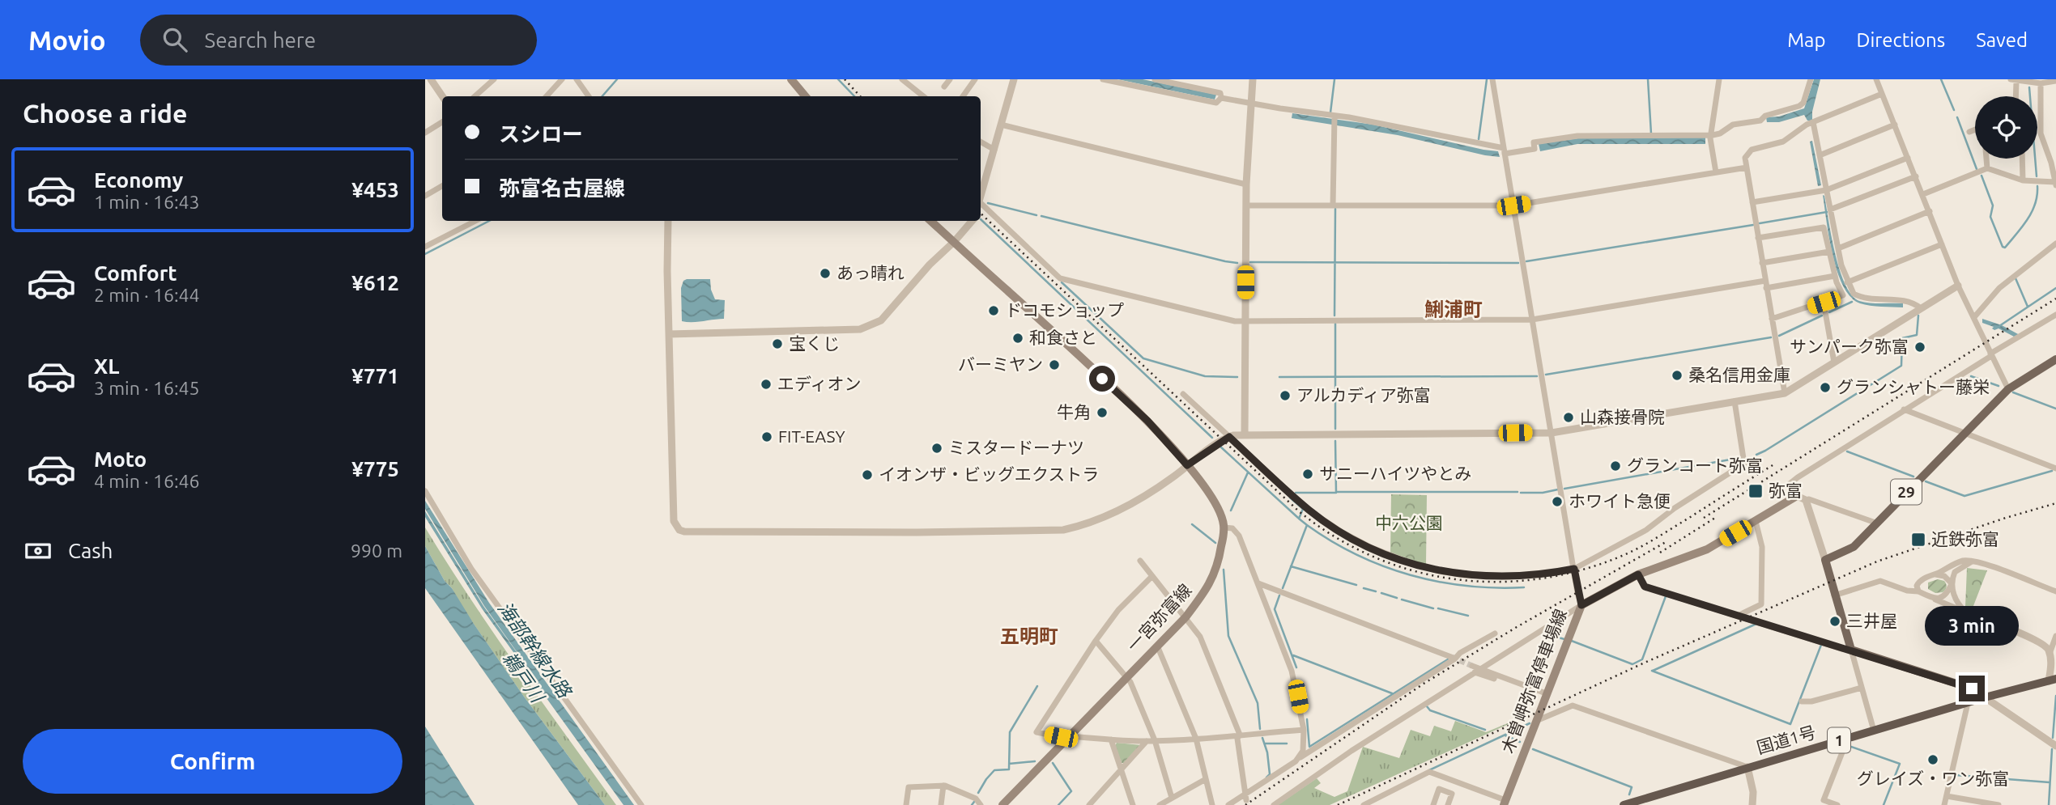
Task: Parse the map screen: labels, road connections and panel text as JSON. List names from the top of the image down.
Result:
{
  "streets": {
    "highway": ["国道1号", "1"],
    "main road": ["29", "一宮弥富線", "木曽岬弥富停車場線"]
  },
  "districts": ["鯏浦町", "五明町"],
  "water": ["海部幹線水路", "鵜戸川"],
  "parks": ["中六公園"],
  "places": {
    "other": [
      "あっ晴れ",
      "ドコモショップ",
      "和食さと",
      "宝くじ",
      "サンパーク弥富",
      "バーミヤン",
      "桑名信用金庫",
      "エディオン",
      "グランシャトー藤栄",
      "アルカディア弥富",
      "牛角",
      "山森接骨院",
      "FIT-EASY",
      "ミスタードーナツ",
      "グランコート弥富",
      "サニーハイツやとみ",
      "イオンザ・ビッグエクストラ",
      "ホワイト急便",
      "三井屋",
      "グレイズ・ワン弥富"
    ],
    "transit": ["弥富", "近鉄弥富"]
  },
  "page": {
    "header": "Movio",
    "search": "Search here",
    "nav": ["Map", "Directions", "Saved"],
    "heading": "Choose a ride",
    "banner": ["スシロー", "弥富名古屋線"],
    "list": [
      {
        "name": "Economy",
        "note": "1 min · 16:43",
        "value": "¥453"
      },
      {
        "name": "Comfort",
        "note": "2 min · 16:44",
        "value": "¥612"
      },
      {
        "name": "XL",
        "note": "3 min · 16:45",
        "value": "¥771"
      },
      {
        "name": "Moto",
        "note": "4 min · 16:46",
        "value": "¥775"
      }
    ],
    "pay": ["Cash", "990 m"],
    "bubble": "3 min",
    "buttons": "Confirm"
  }
}
